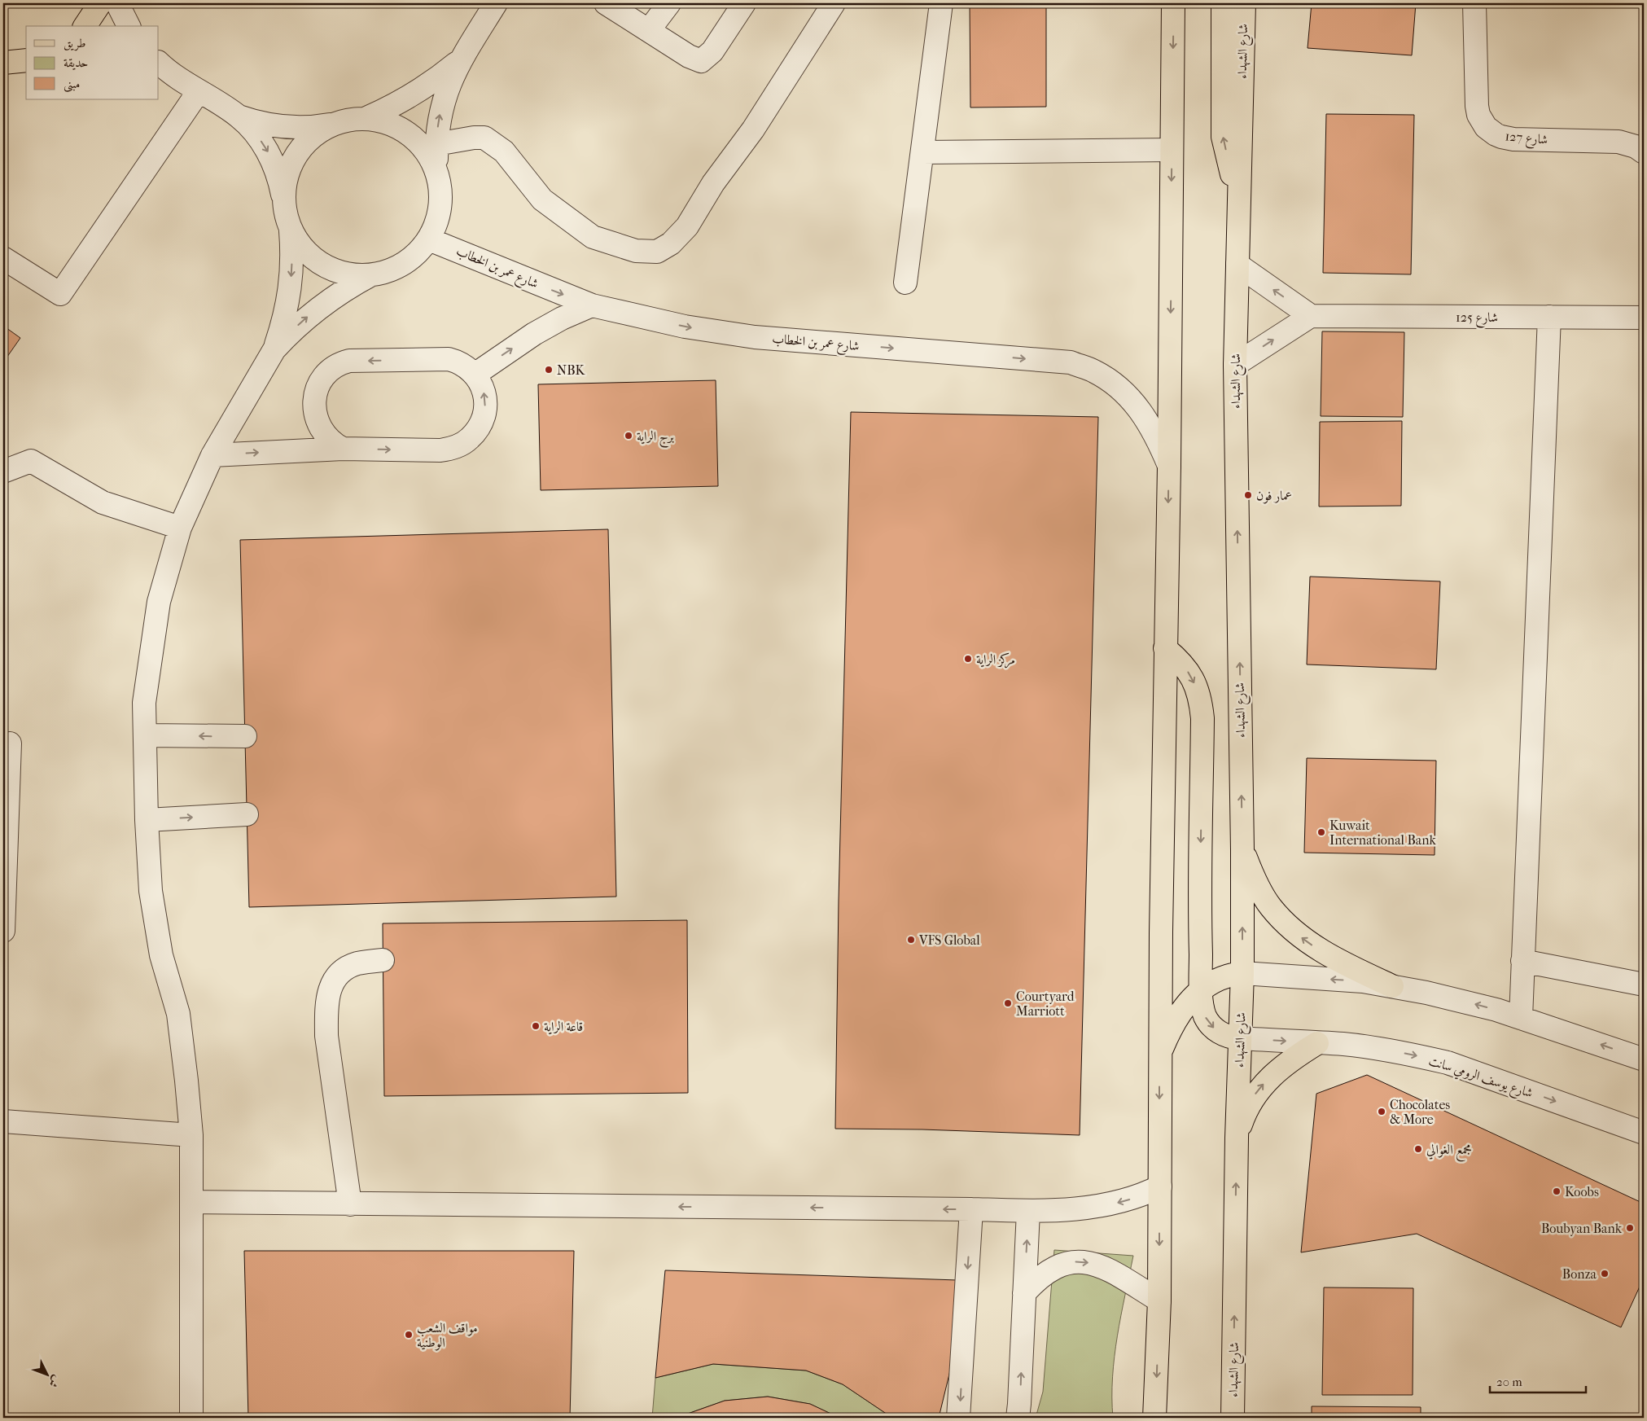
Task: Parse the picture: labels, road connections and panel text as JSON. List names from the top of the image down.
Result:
{
  "streets": {
    "main road": ["شارع الشهداء"],
    "street": [
      "شارع 127",
      "شارع عمر بن الخطاب",
      "شارع 125",
      "شارع يوسف الرومي سانت"
    ]
  },
  "crossings": [
    ["شارع الشهداء", "شارع يوسف الرومي سانت"]
  ],
  "one_way": ["شارع عمر بن الخطاب"],
  "places": [
    "NBK",
    "برج الراية",
    "عمار فون",
    "مركز الراية",
    "Kuwait International Bank",
    "VFS Global",
    "Courtyard Marriott",
    "قاعة الراية",
    "Chocolates & More",
    "مجمع الغوالي",
    "Koobs",
    "Boubyan Bank",
    "Bonza",
    "مواقف الشعب الوطنية"
  ],
  "legend": ["طريق", "حديقة", "مبنى"],
  "scale_bar": "20 m",
  "north": "bottom right"
}
